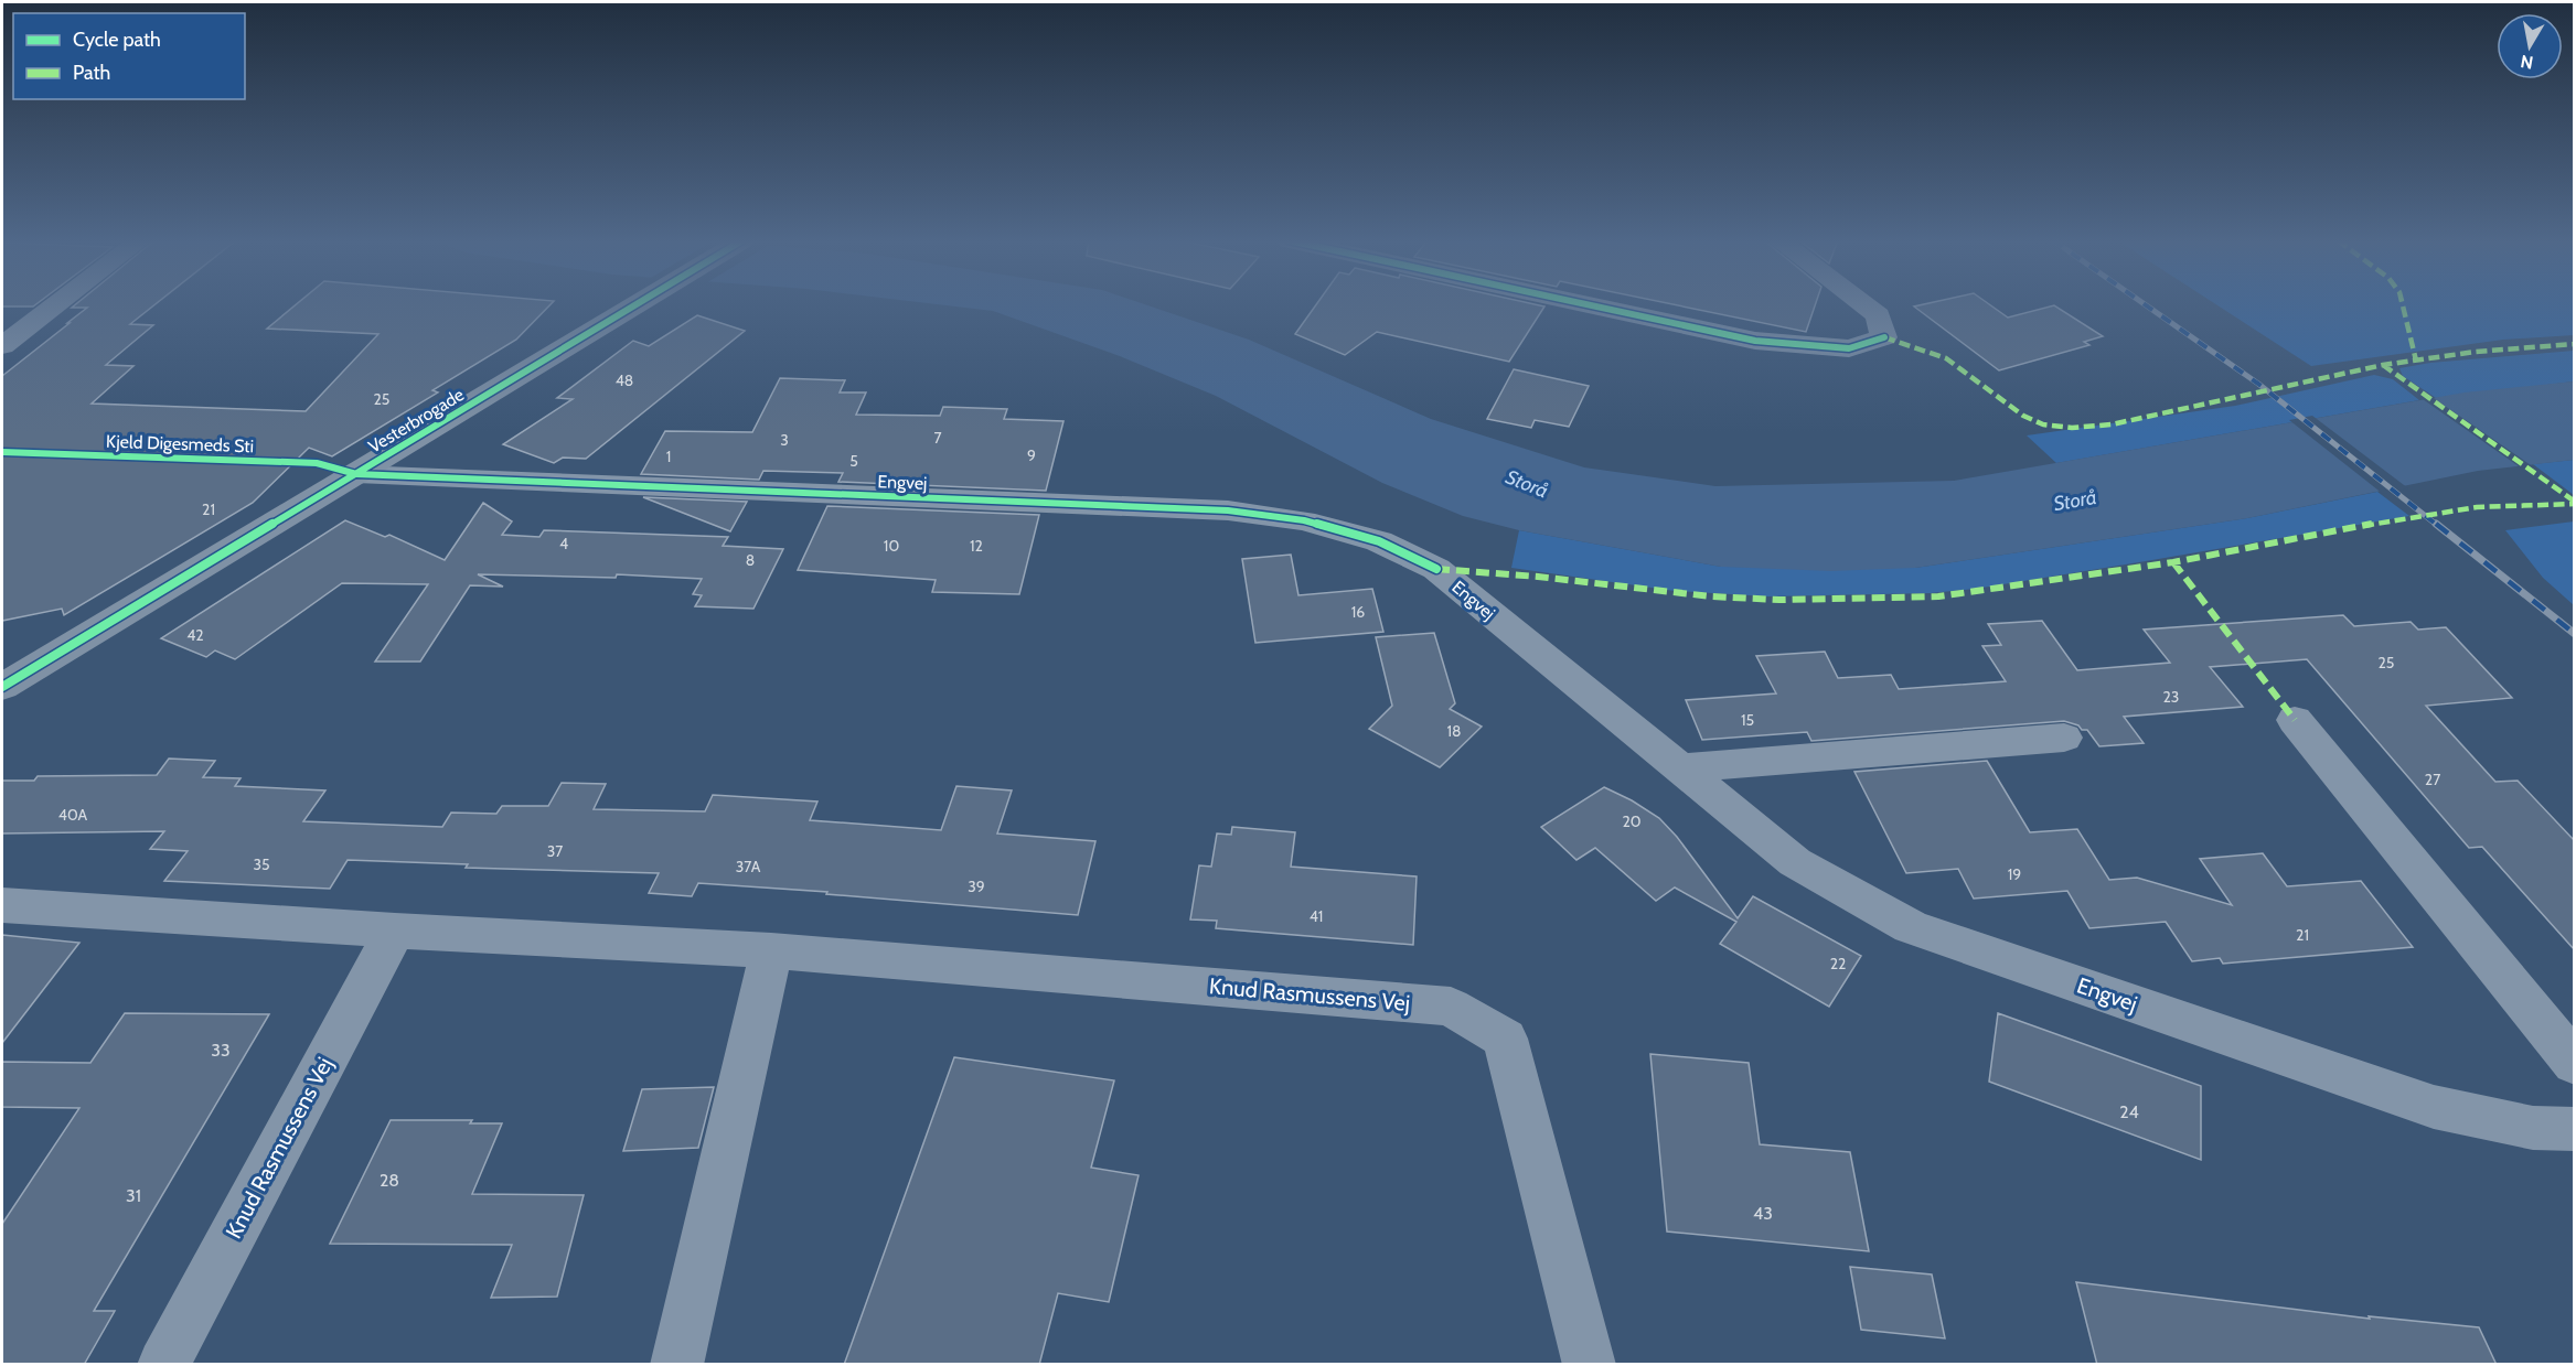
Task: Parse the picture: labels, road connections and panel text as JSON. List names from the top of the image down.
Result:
{
  "streets": {
    "street": ["Vesterbrogade", "Engvej", "Knud Rasmussens Vej"],
    "cycle path": ["Kjeld Digesmeds Sti"]
  },
  "crossings": [
    ["Vesterbrogade", "Engvej"]
  ],
  "water": ["Storå"],
  "house_numbers": [
    "48",
    "25",
    "7",
    "3",
    "9",
    "1",
    "5",
    "21",
    "4",
    "10",
    "12",
    "8",
    "16",
    "42",
    "25",
    "23",
    "15",
    "18",
    "27",
    "40A",
    "20",
    "37",
    "35",
    "37A",
    "19",
    "39",
    "41",
    "21",
    "22",
    "33",
    "24",
    "28",
    "31",
    "43"
  ],
  "legend": ["Cycle path", "Path"],
  "north": "bottom"
}
